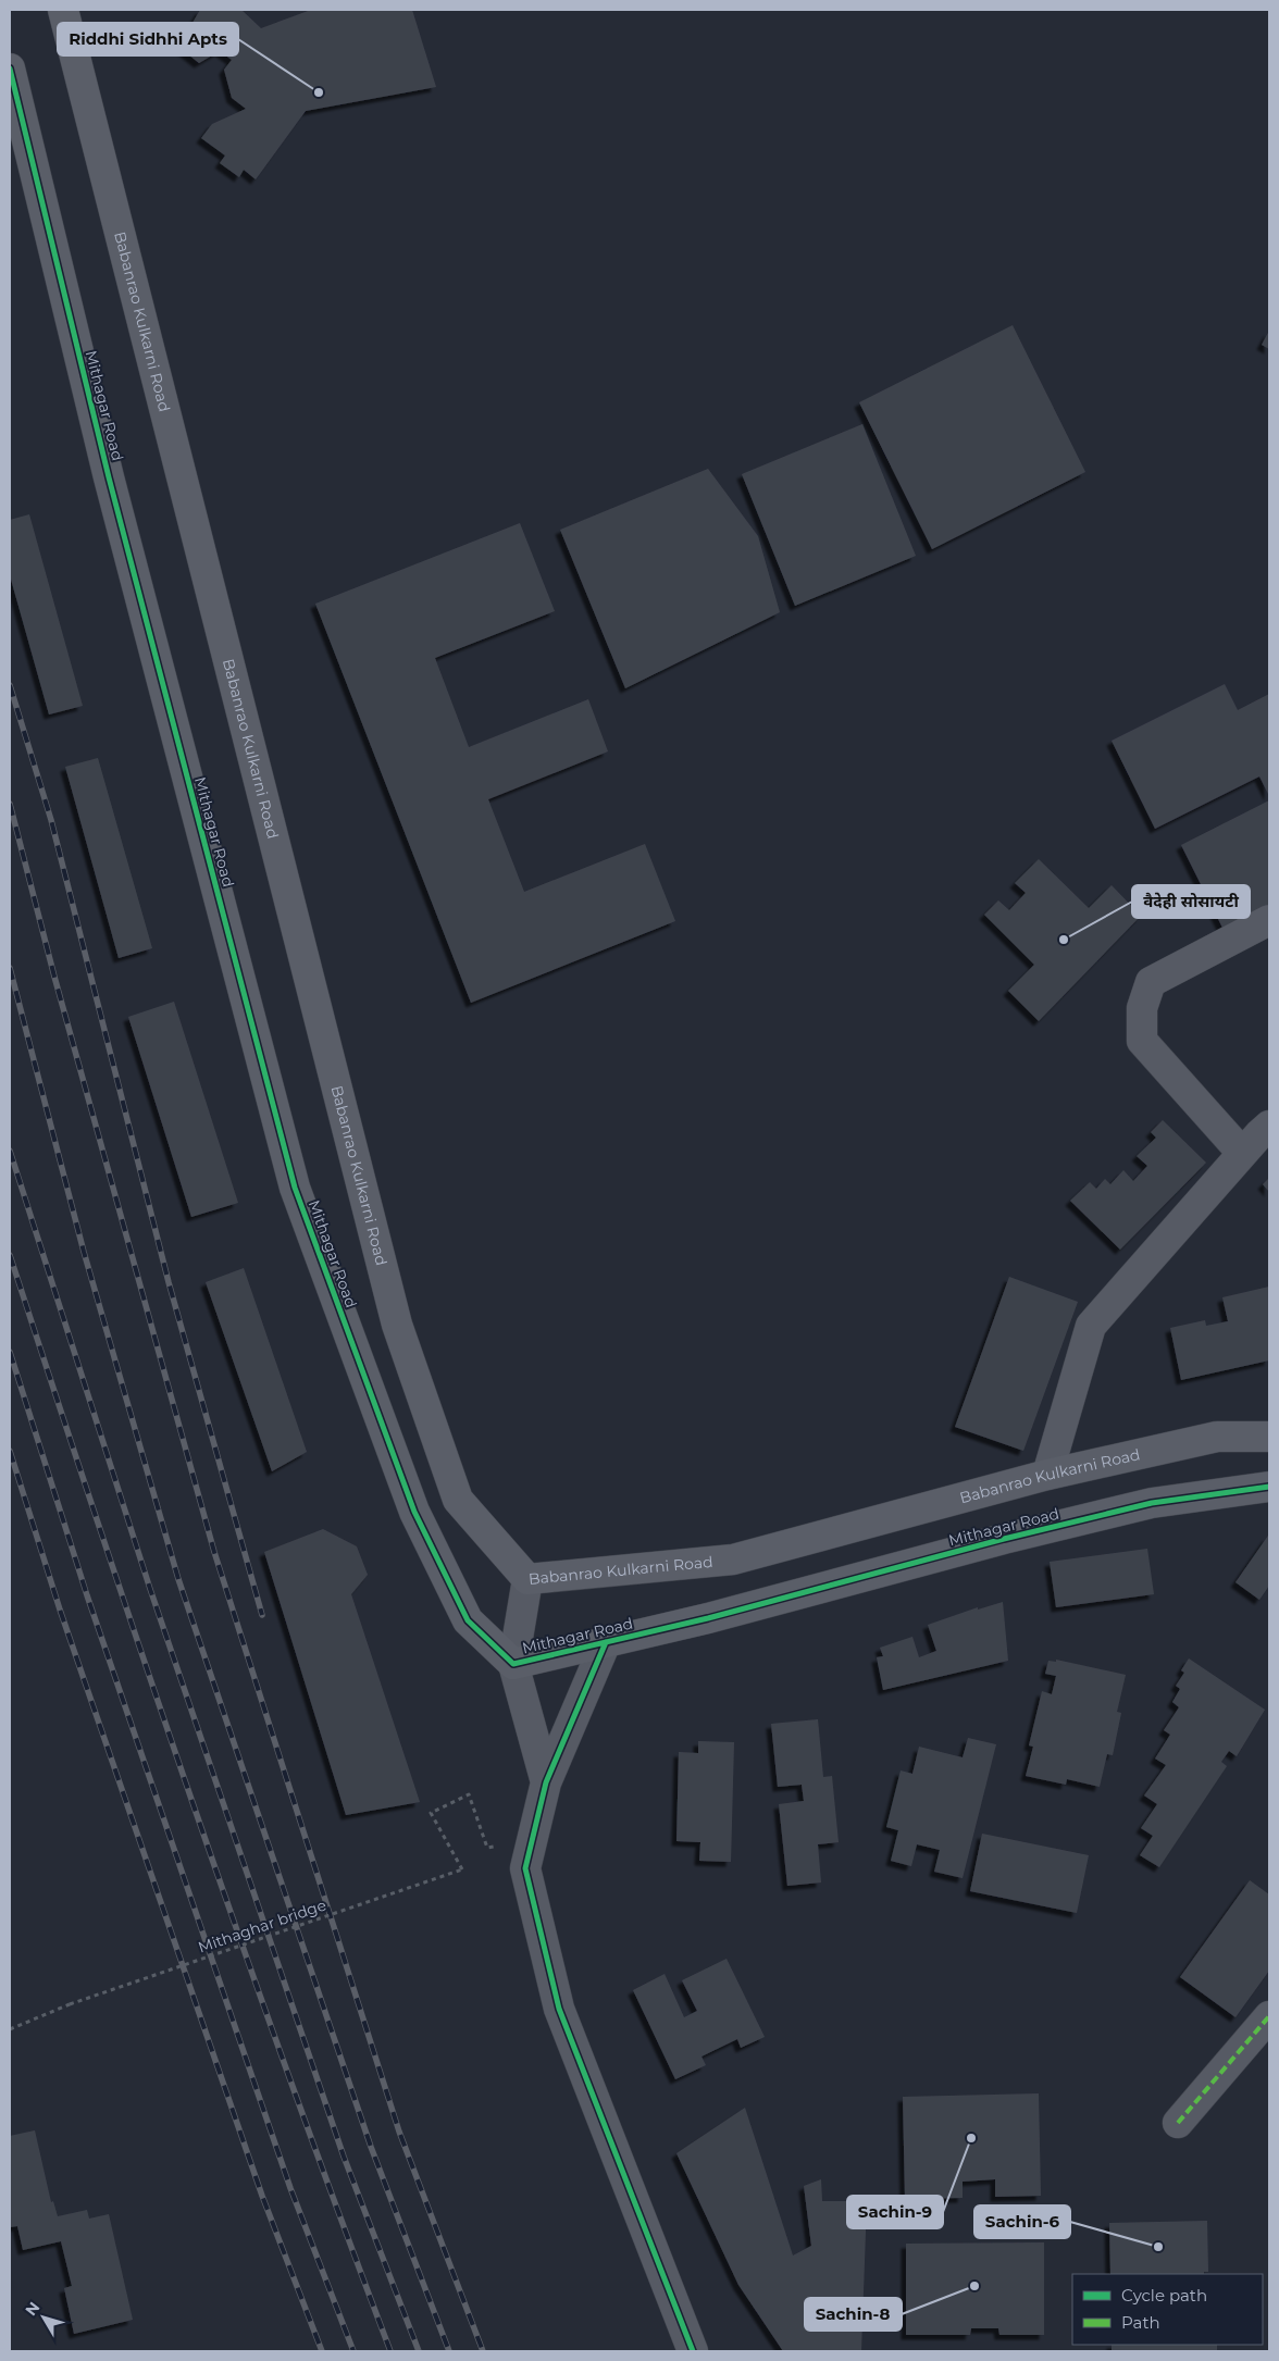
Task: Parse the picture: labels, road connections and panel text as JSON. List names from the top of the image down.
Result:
{
  "streets": {
    "street": ["Babanrao Kulkarni Road", "Mithagar Road"],
    "path": ["Mithaghar bridge"]
  },
  "places": [
    "Riddhi Sidhhi Apts",
    "वैदेही सोसायटी",
    "Sachin-9",
    "Sachin-6",
    "Sachin-8"
  ],
  "legend": ["Cycle path", "Path"],
  "north": "top left"
}
